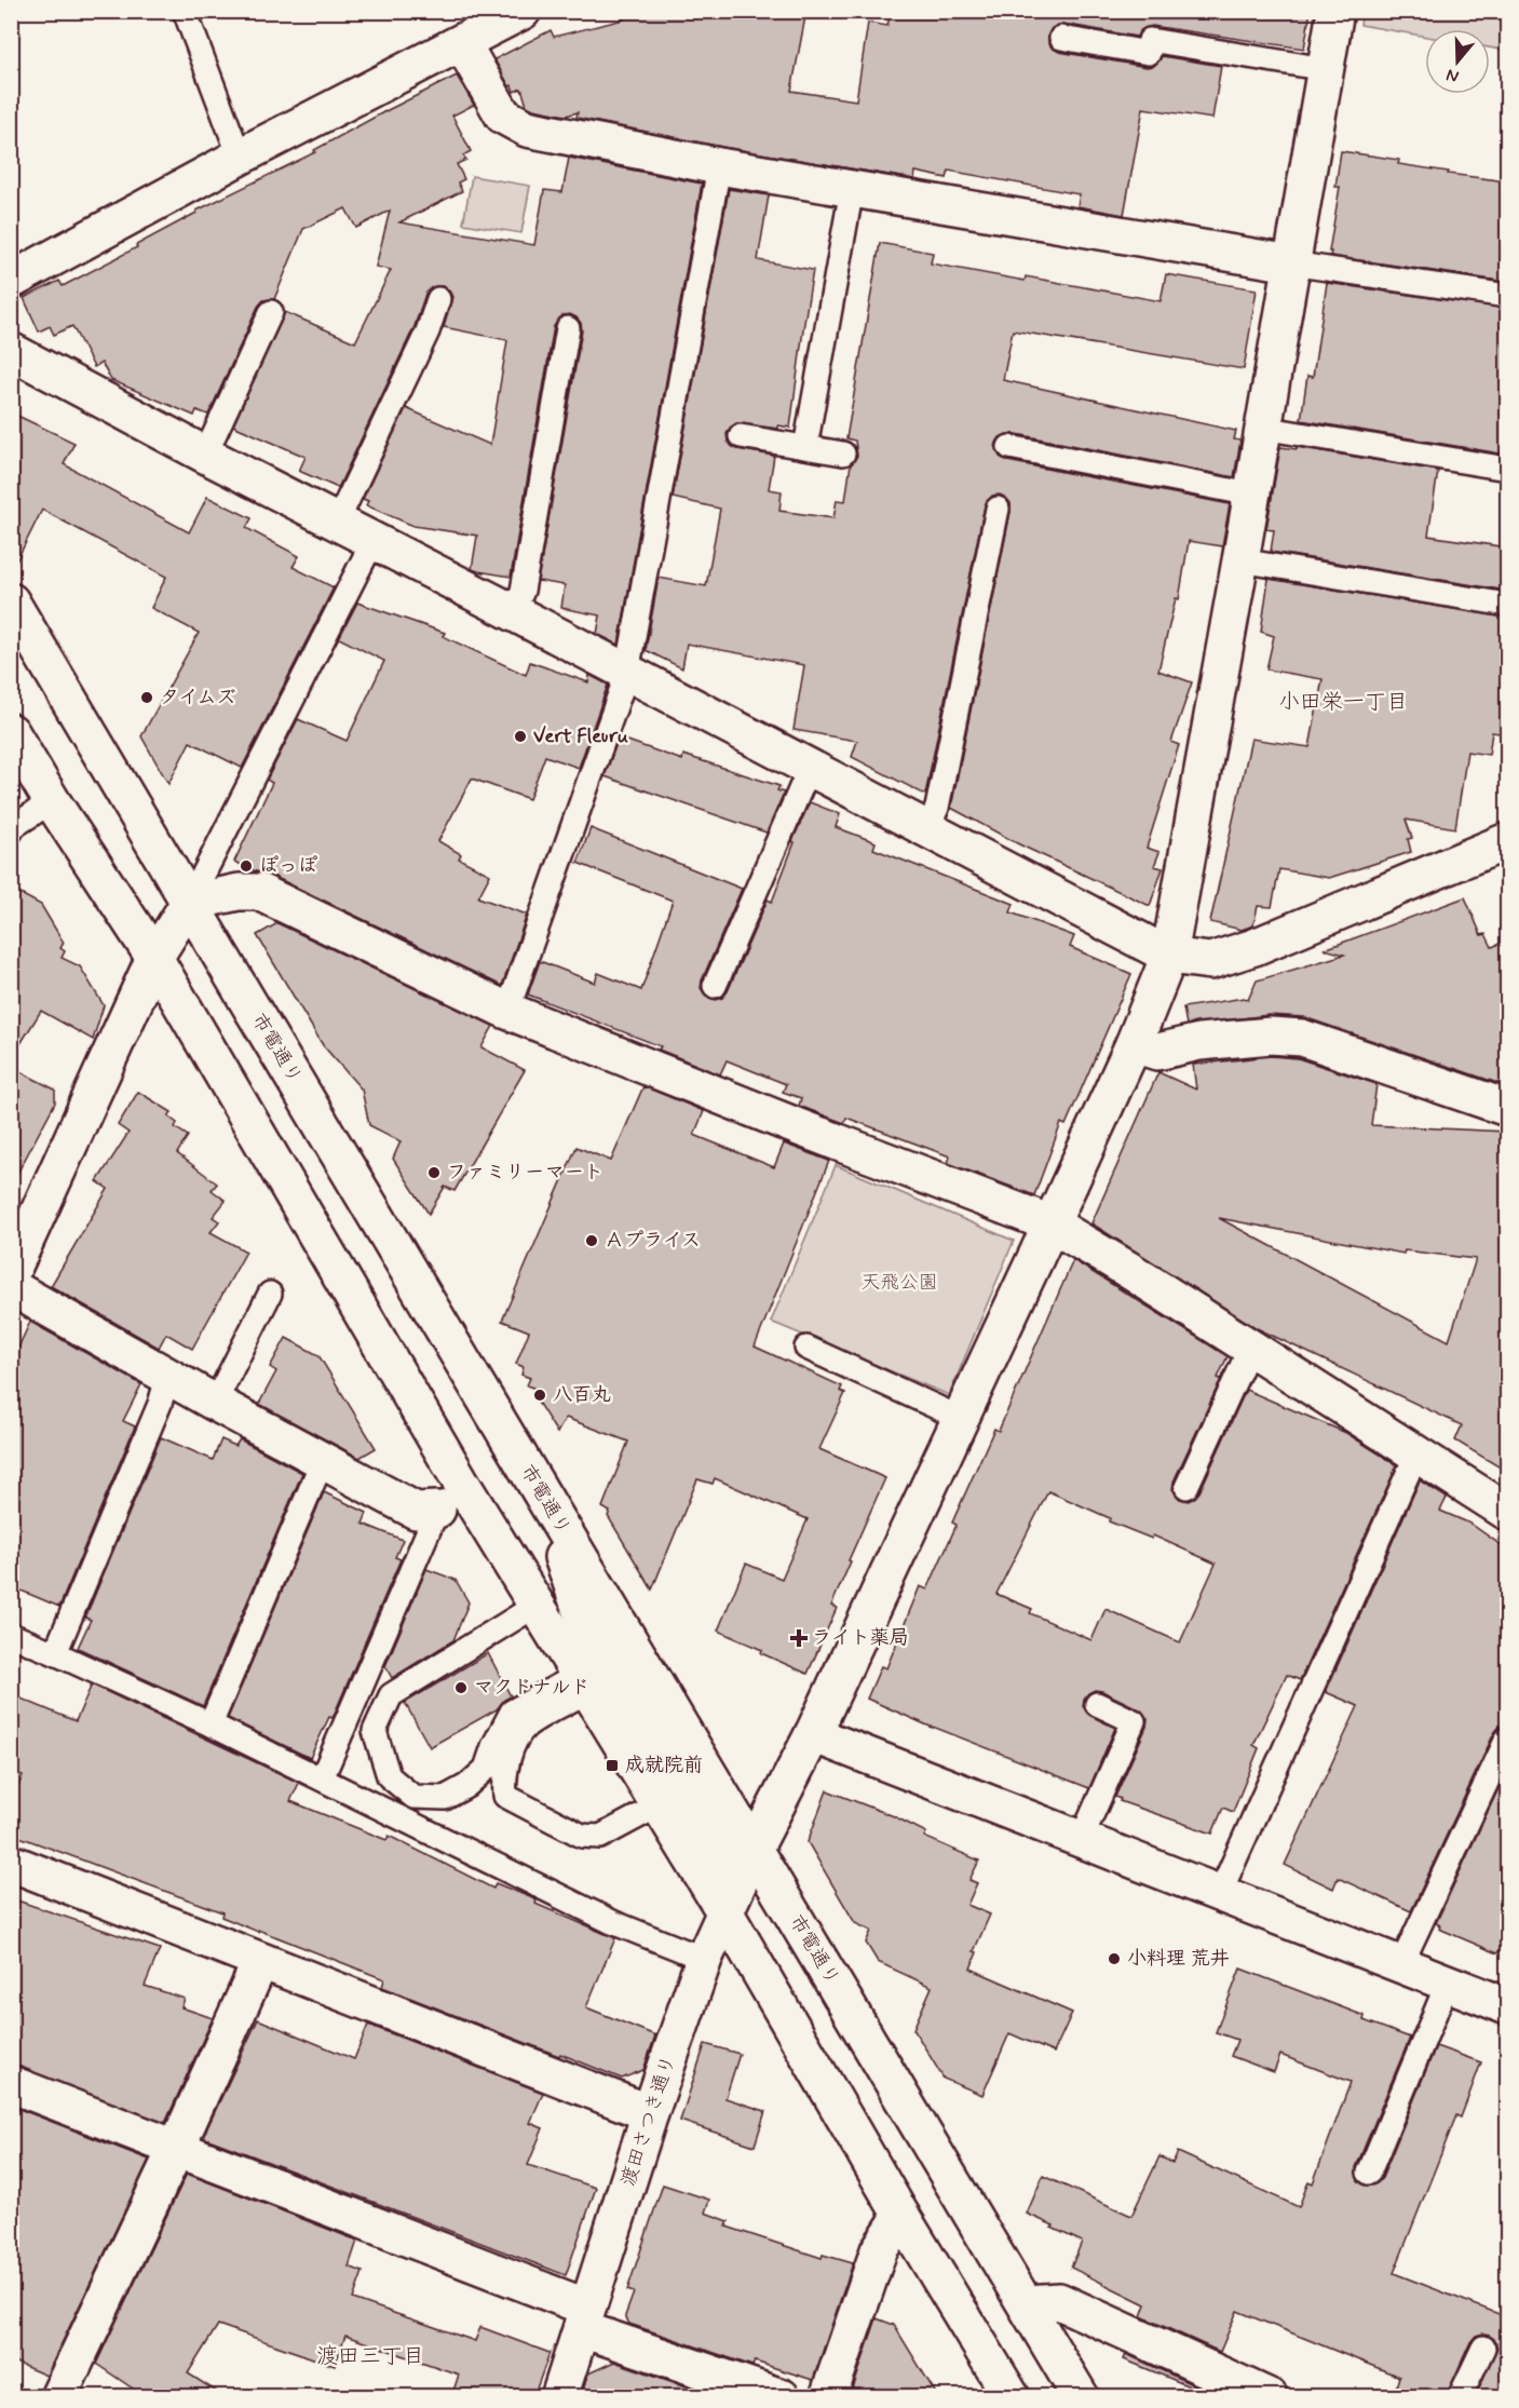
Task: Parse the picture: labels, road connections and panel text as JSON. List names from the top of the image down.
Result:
{
  "streets": {
    "street": ["市電通り", "渡田さつき通り"]
  },
  "crossings": [
    ["市電通り", "渡田さつき通り"]
  ],
  "districts": ["小田栄一丁目", "渡田三丁目"],
  "parks": ["天飛公園"],
  "places": {
    "other": [
      "タイムズ",
      "Vert Fleuru",
      "ぽっぽ",
      "ファミリーマート",
      "Ａプライス",
      "八百丸",
      "マクドナルド",
      "小料理 荒井"
    ],
    "health": ["ライト薬局"],
    "transit": ["成就院前"]
  },
  "north": "bottom"
}
